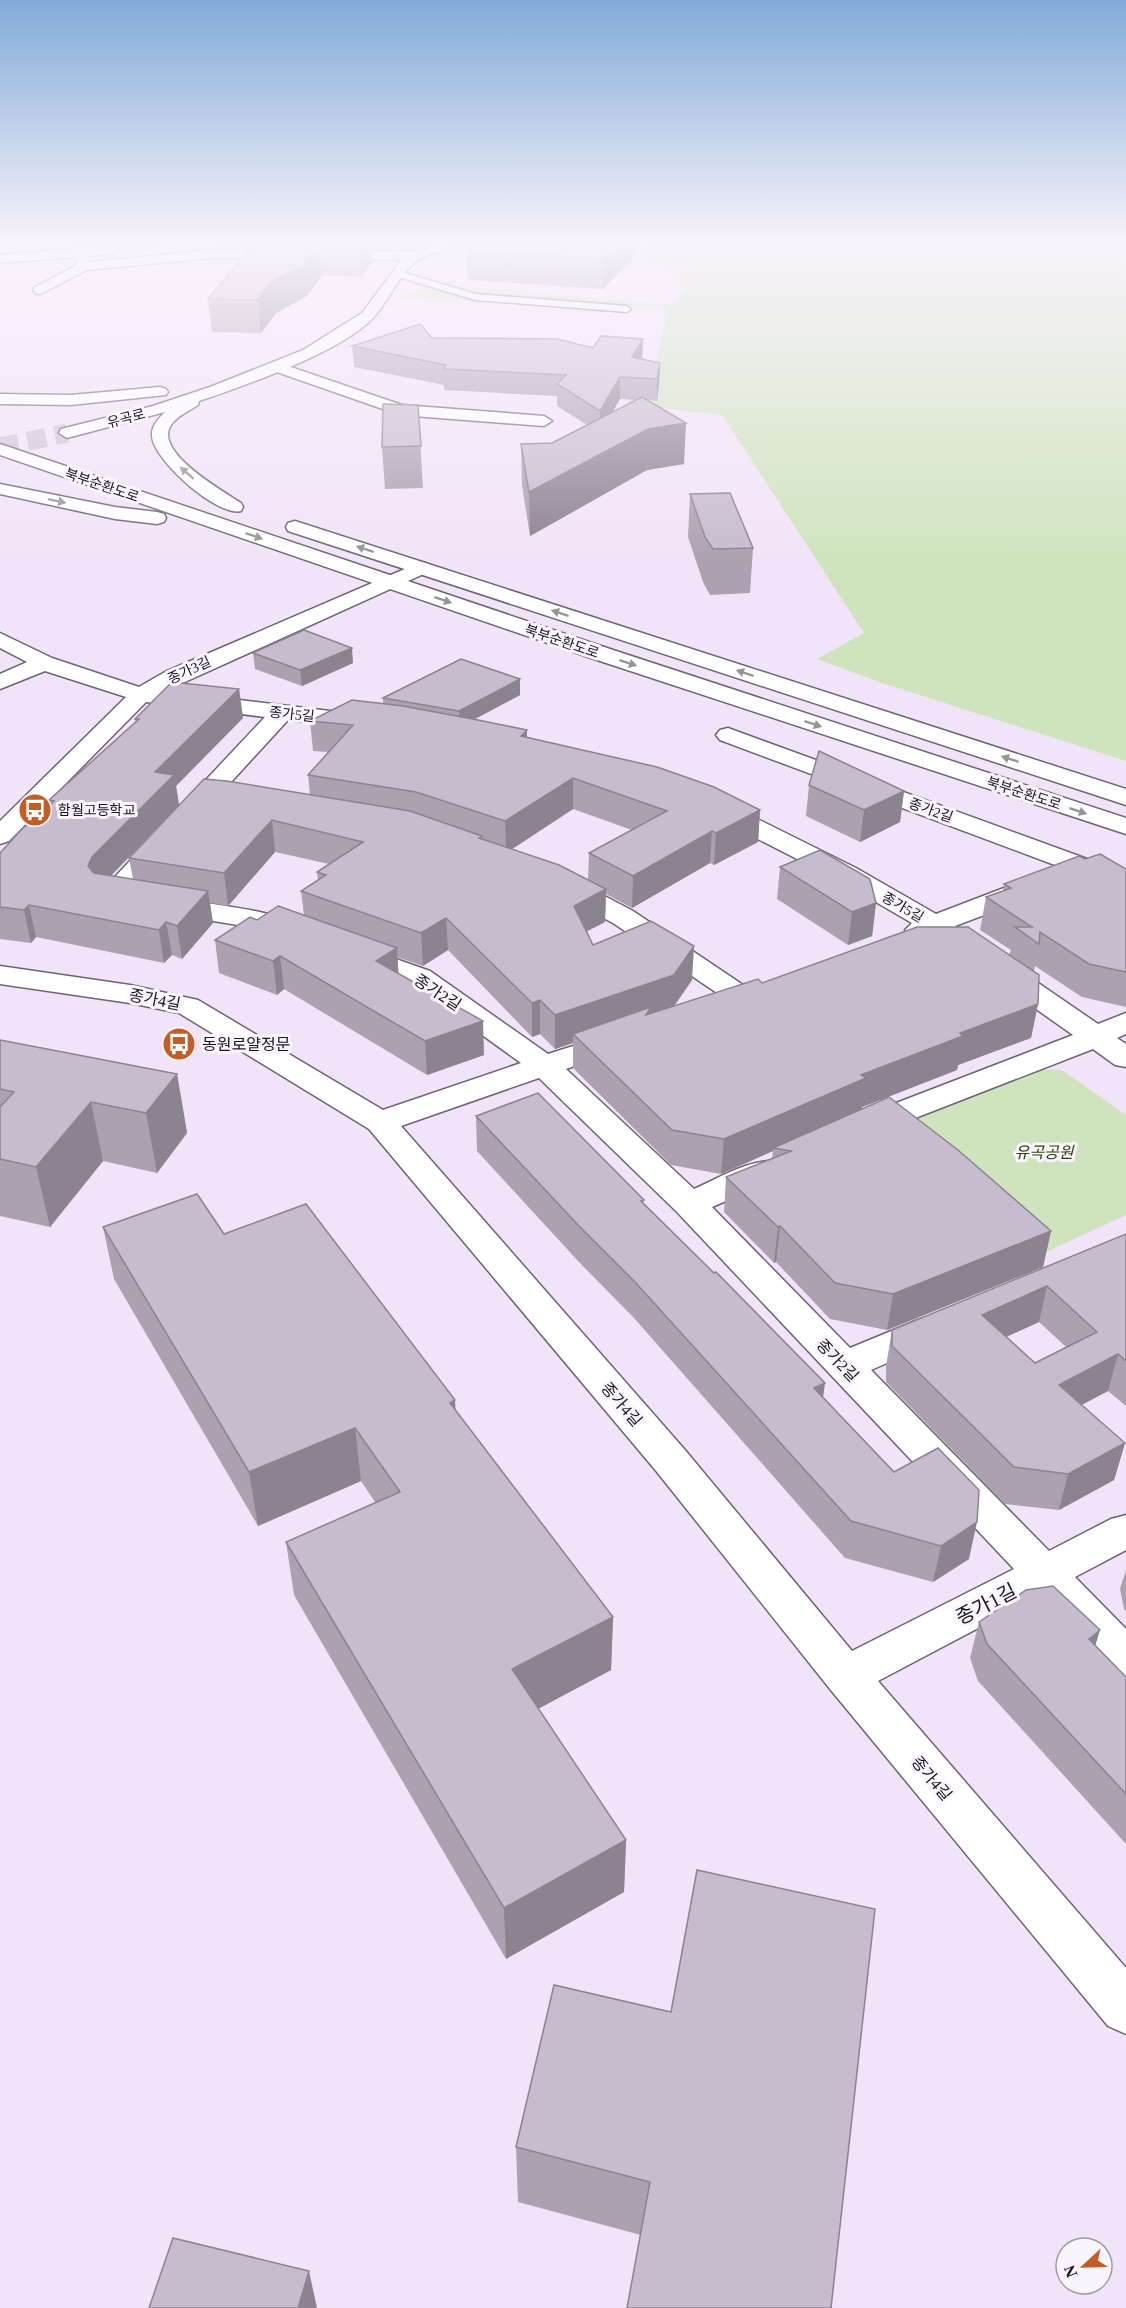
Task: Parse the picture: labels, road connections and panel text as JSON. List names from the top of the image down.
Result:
{
  "streets": {
    "street": [
      "유곡로",
      "북부순환도로",
      "종가3길",
      "종가5길",
      "종가2길",
      "종가4길",
      "종가1길"
    ]
  },
  "crossings": [
    ["북부순환도로", "종가3길"],
    ["종가3길", "종가5길"],
    ["종가5길", "종가2길"],
    ["종가2길", "종가1길"],
    ["종가4길", "종가1길"]
  ],
  "parks": ["유곡공원"],
  "places": {
    "bus stop": ["함월고등학교", "동원로얄정문"]
  },
  "north": "left"
}
